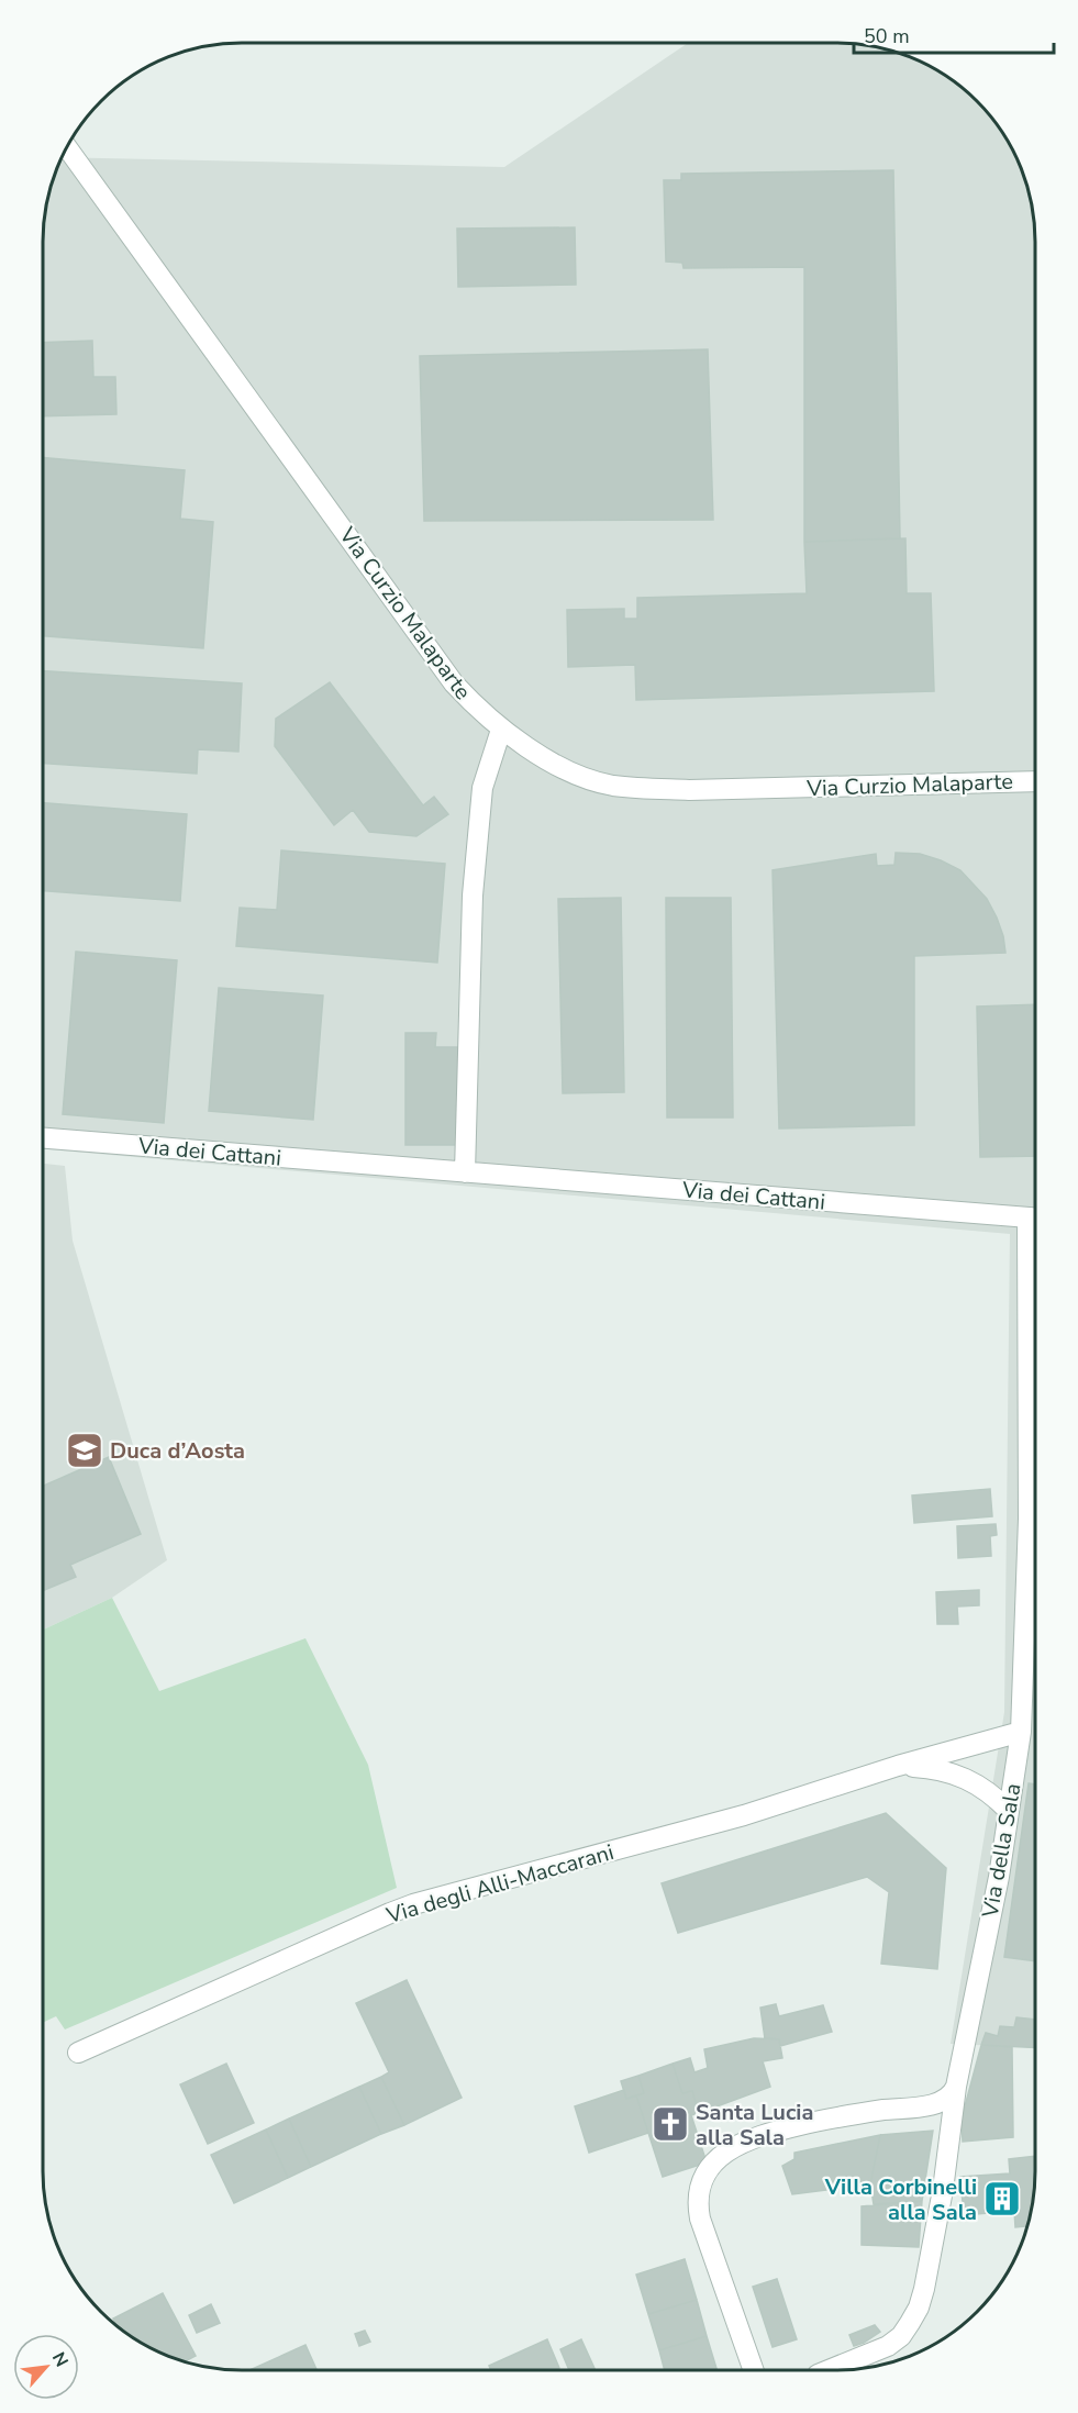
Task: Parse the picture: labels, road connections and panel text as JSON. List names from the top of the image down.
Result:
{
  "streets": {
    "street": [
      "Via Curzio Malaparte",
      "Via dei Cattani",
      "Via della Sala",
      "Via degli Alli-Maccarani"
    ]
  },
  "crossings": [
    ["Via dei Cattani", "Via della Sala"],
    ["Via della Sala", "Via degli Alli-Maccarani"]
  ],
  "places": {
    "school or university": ["Duca d’Aosta"],
    "church": ["Santa Lucia alla Sala"],
    "building": ["Villa Corbinelli alla Sala"]
  },
  "scale_bar": "50 m",
  "north": "top right"
}
